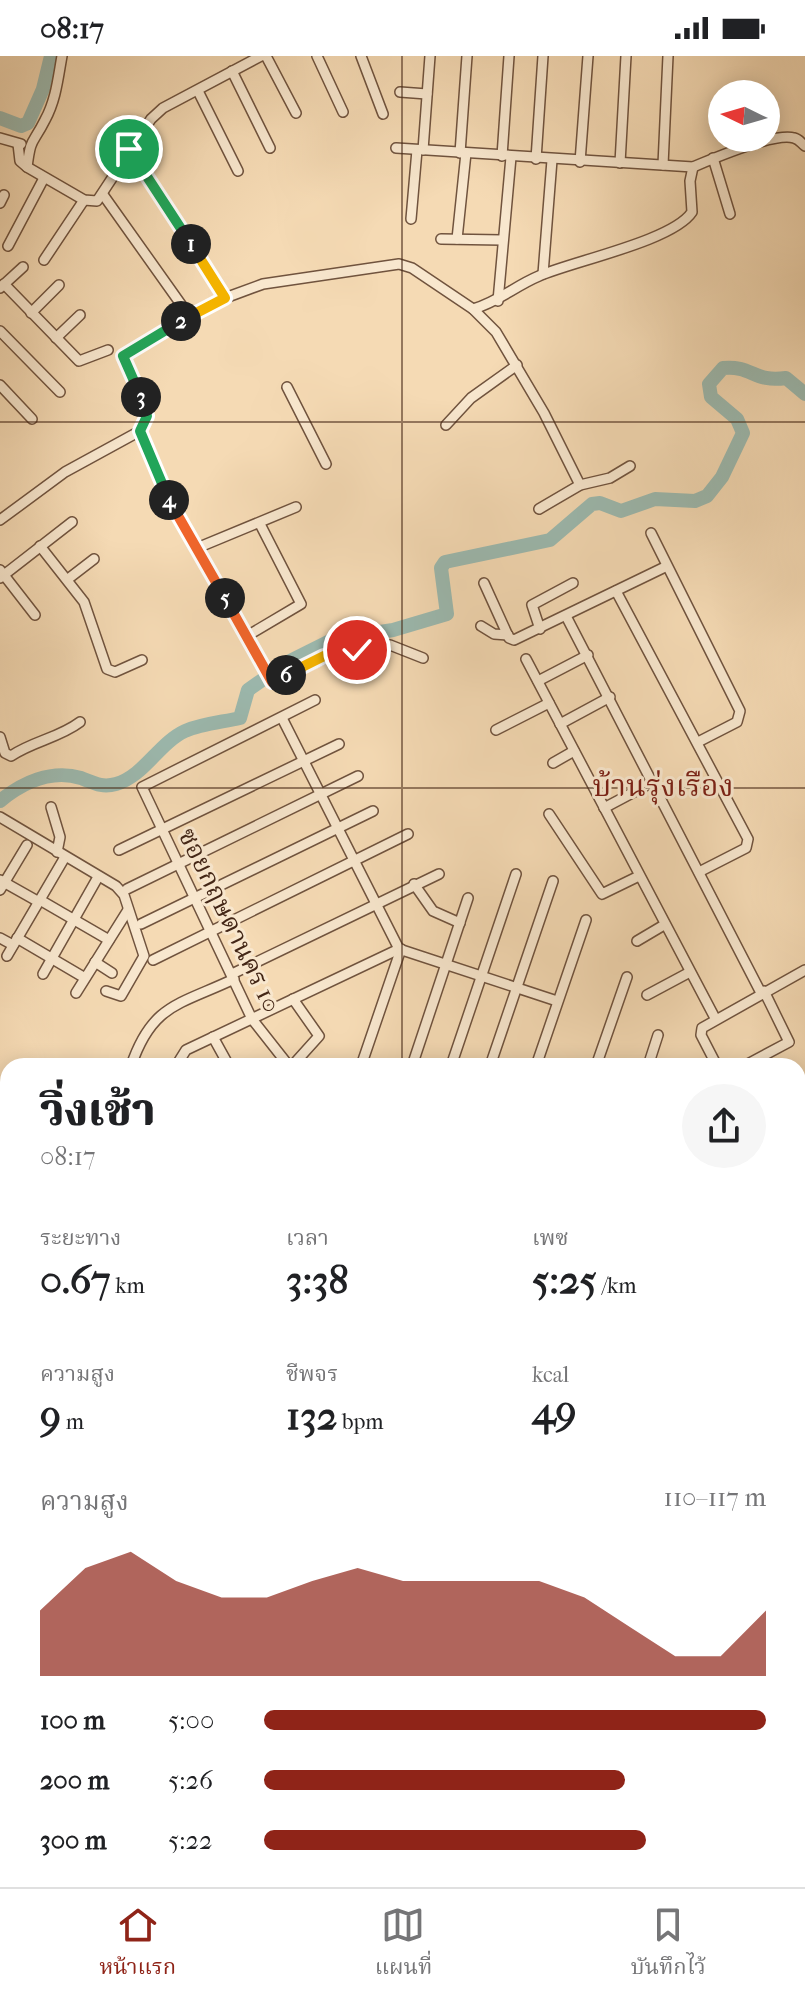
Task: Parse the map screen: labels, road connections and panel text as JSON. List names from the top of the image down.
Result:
{
  "streets": {
    "street": ["ซอยกฤษดานคร 10"]
  },
  "districts": ["บ้านรุ่งเรือง"],
  "north": "left",
  "page": {
    "status": "08:17",
    "pins": [
      "1",
      "2",
      "3",
      "4",
      "5",
      "6"
    ],
    "heading": ["วิ่งเช้า", "08:17"],
    "stats": [
      ["ระยะทาง", "0.67 km"],
      ["เวลา", "3:38"],
      ["เพซ", "5:25 /km"],
      ["ความสูง", "9 m"],
      ["ชีพจร", "132 bpm"],
      ["kcal", "49"]
    ],
    "chart": ["ความสูง", "110–117 m"],
    "list": [
      {
        "name": "100 m",
        "note": "5:00"
      },
      {
        "name": "200 m",
        "note": "5:26"
      },
      {
        "name": "300 m",
        "note": "5:22"
      }
    ],
    "tabs": ["หน้าแรก", "แผนที่", "บันทึกไว้"]
  }
}
